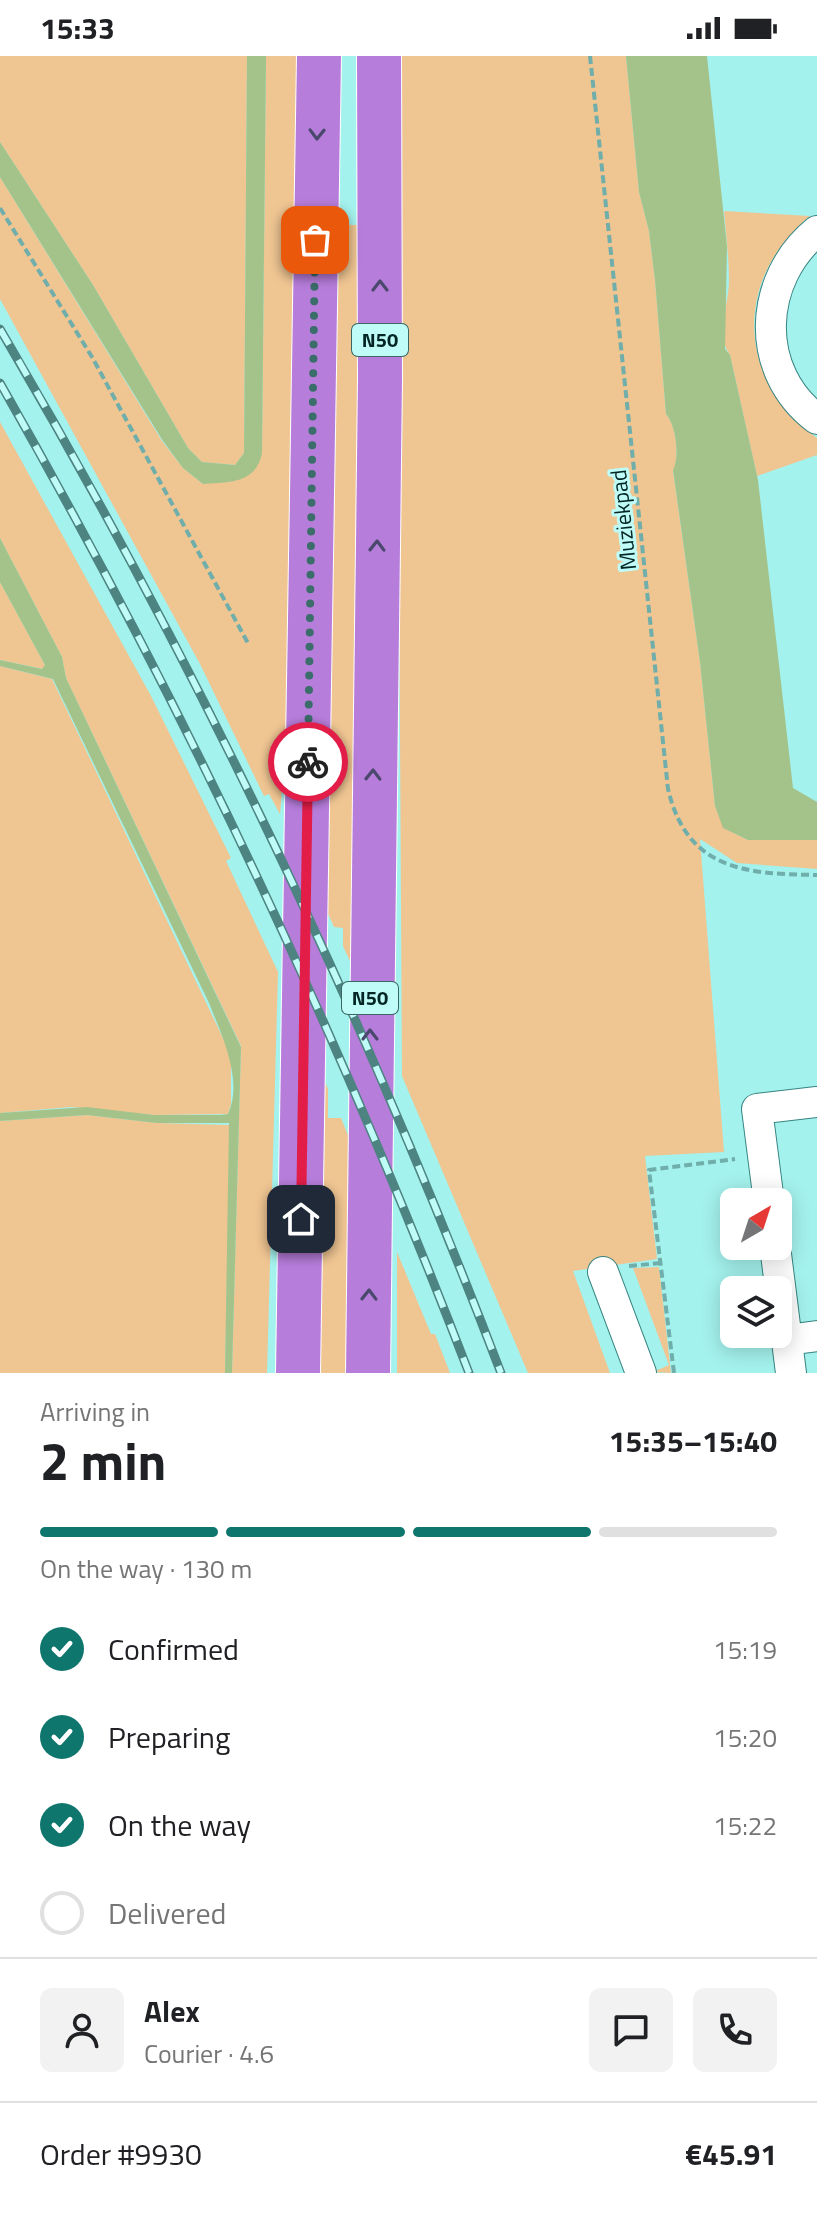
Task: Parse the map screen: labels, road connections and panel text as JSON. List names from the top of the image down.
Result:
{
  "streets": {
    "highway": ["N50"],
    "path": ["Muziekpad"]
  },
  "north": "top right",
  "page": {
    "status": "15:33",
    "heading": ["2 min", "Arriving in", "15:35–15:40"],
    "panel": [
      "Alex",
      "Courier · 4.6",
      "Order #9930",
      "€45.91"
    ],
    "bar": "On the way · 130 m",
    "list": [
      ["Confirmed", "15:19"],
      ["Preparing", "15:20"],
      ["On the way", "15:22"],
      "Delivered"
    ]
  }
}
